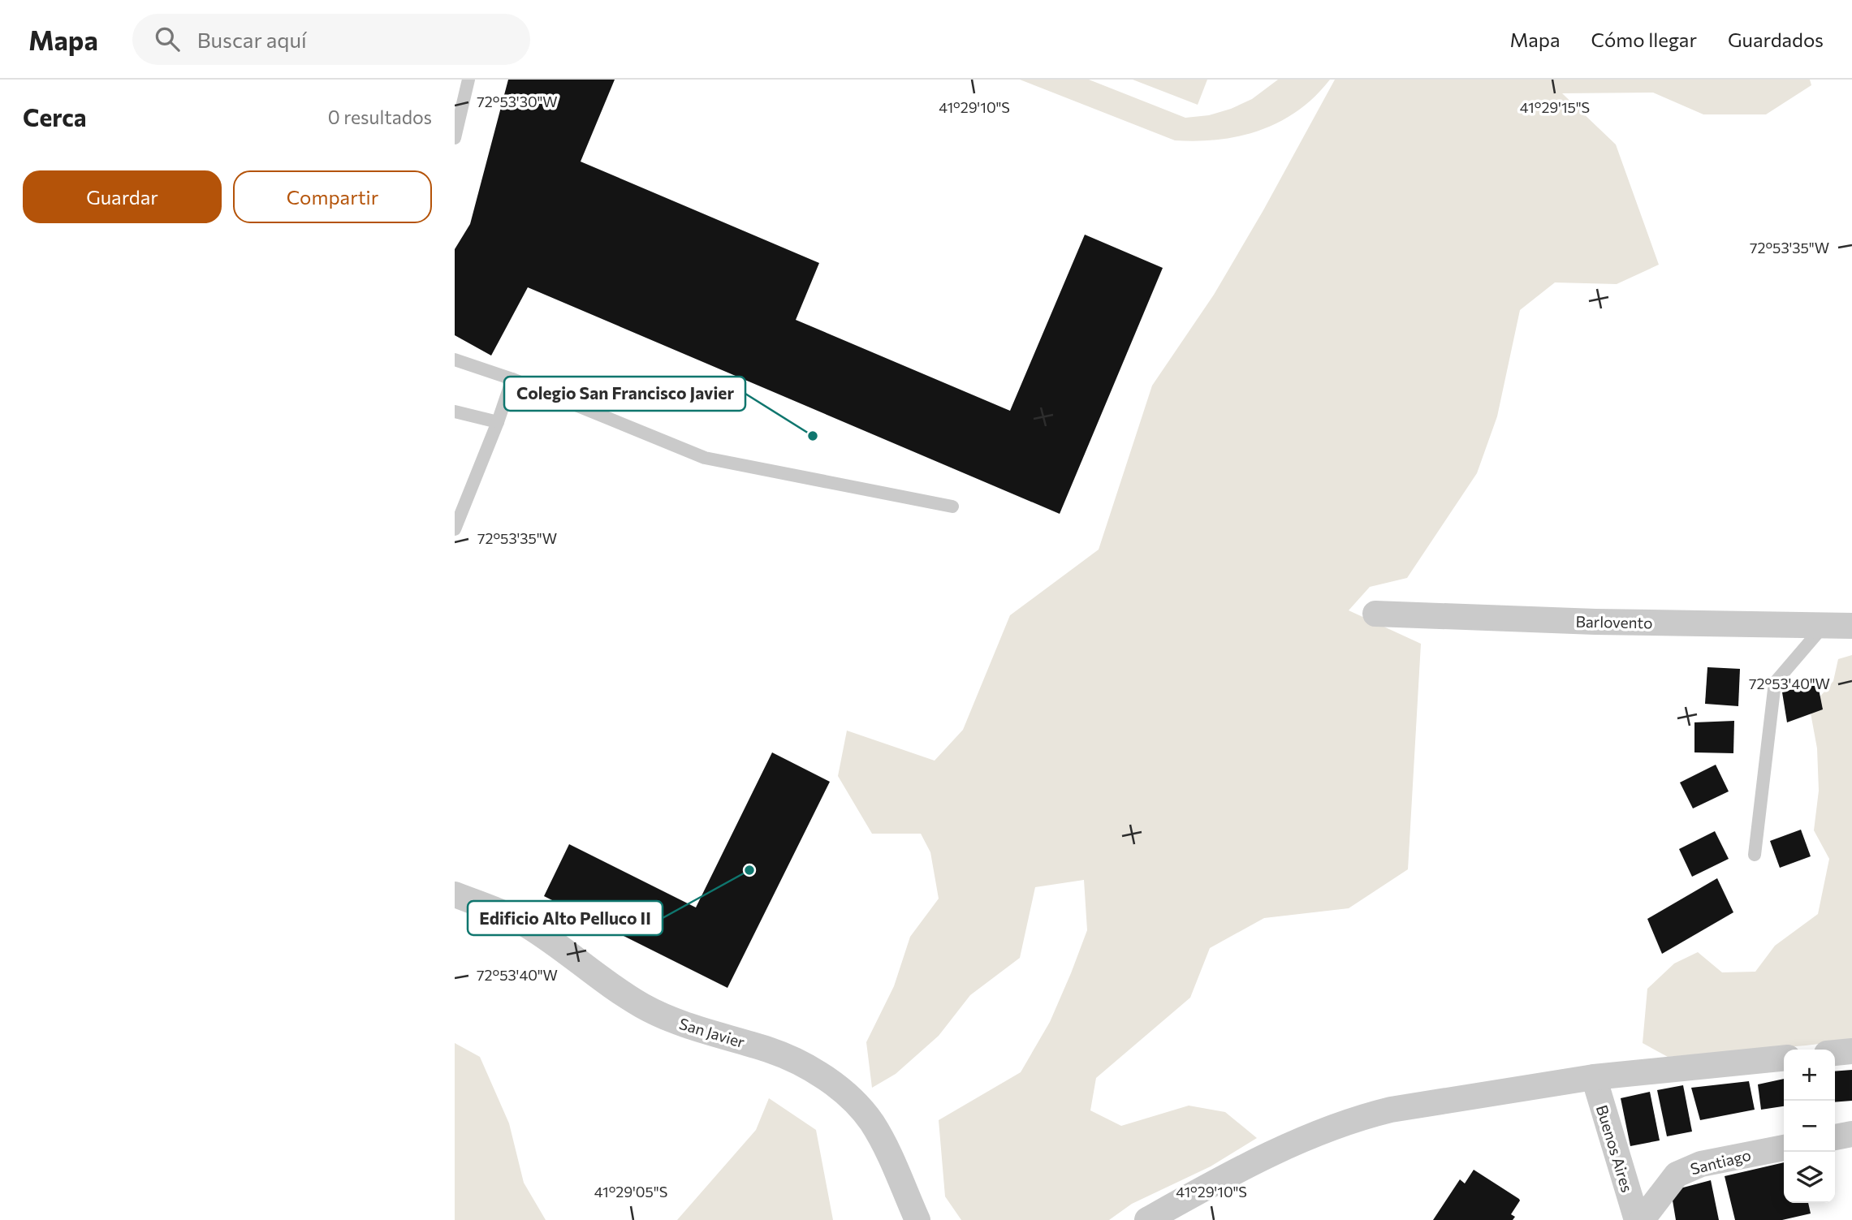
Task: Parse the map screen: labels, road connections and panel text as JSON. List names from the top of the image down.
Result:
{
  "streets": {
    "street": [
      "Barlovento",
      "San Javier",
      "Buenos Aires",
      "Santiago"
    ]
  },
  "places": ["Colegio San Francisco Javier", "Edificio Alto Pelluco II"],
  "page": {
    "header": "Mapa",
    "search": "Buscar aquí",
    "nav": ["Mapa", "Cómo llegar", "Guardados"],
    "heading": ["Cerca", "0 resultados"],
    "buttons": ["Guardar", "Compartir"],
    "map_buttons": ["+", "−"]
  },
  "coordinates": [
    "72°53'30\"W",
    "41°29'10\"S",
    "41°29'15\"S",
    "72°53'35\"W",
    "72°53'40\"W",
    "41°29'05\"S"
  ]
}
